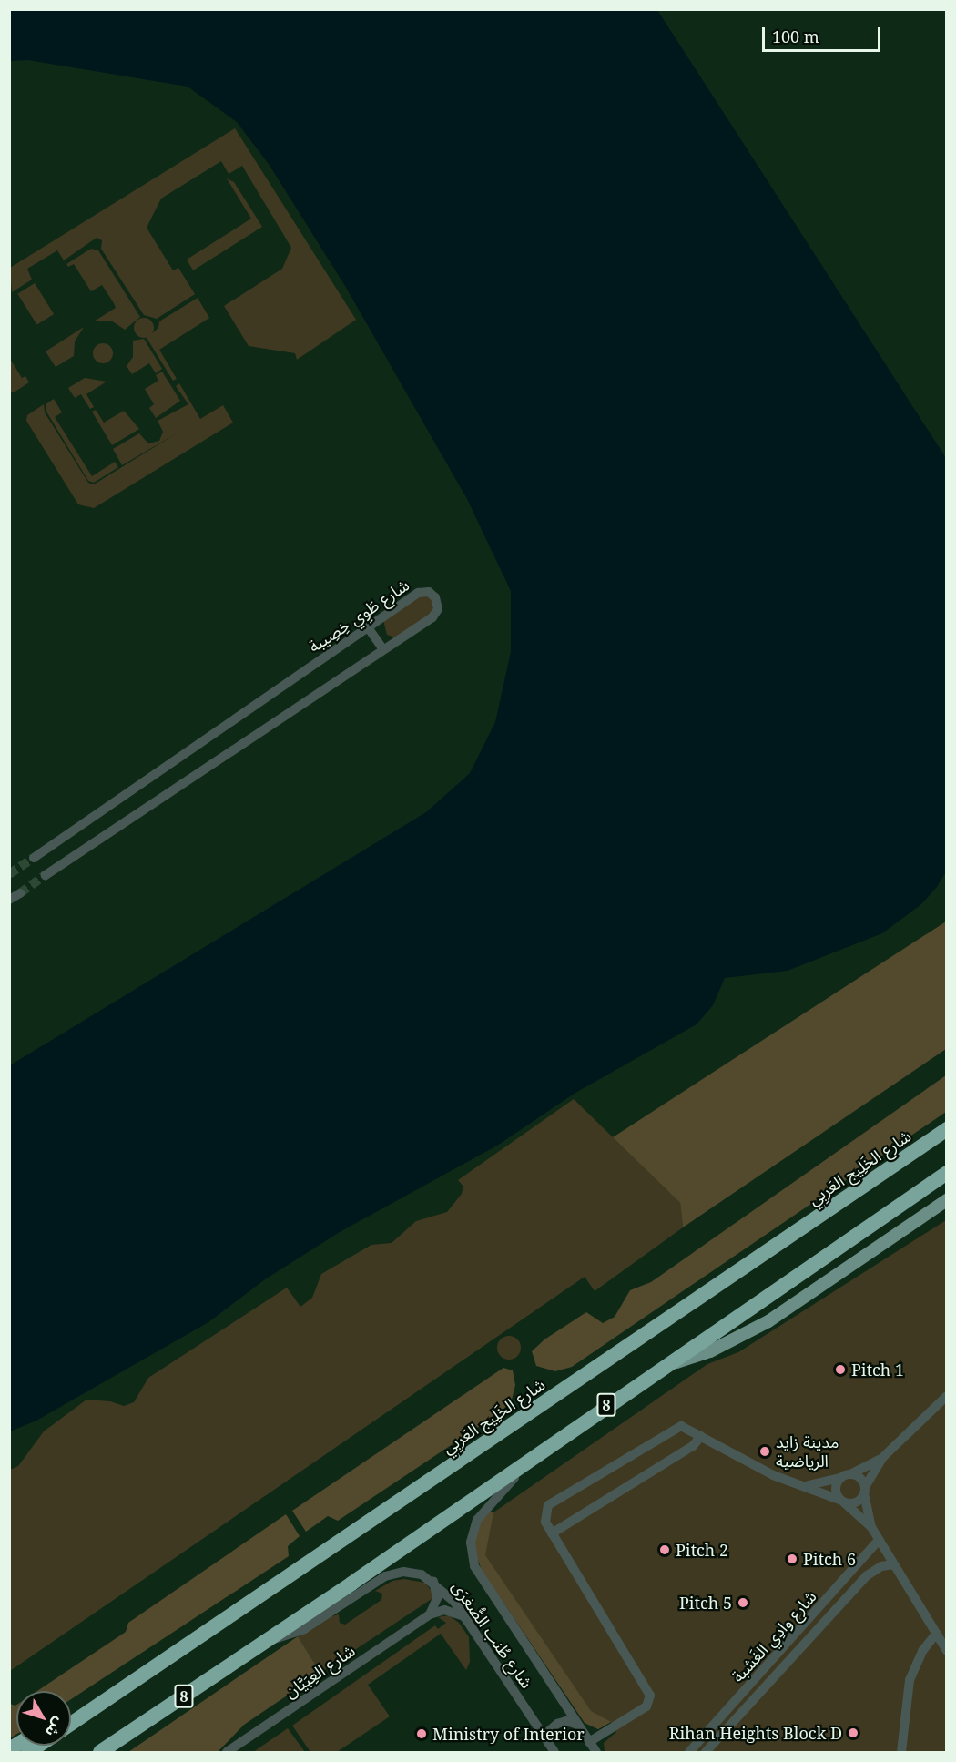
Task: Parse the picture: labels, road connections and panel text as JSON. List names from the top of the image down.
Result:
{
  "streets": {
    "highway": ["شارع الخَلِيج العَربِي", "8"],
    "street": [
      "شارع طَوِي خِصِيبة",
      "شارع طُنب الصُّغرَى",
      "شارع وادِي الغَشبة",
      "شارع العِبَيَّان"
    ]
  },
  "crossings": [
    ["8", "شارع طُنب الصُّغرَى"]
  ],
  "places": [
    "Pitch 1",
    "مدينة زايد الرياضية",
    "Pitch 2",
    "Pitch 6",
    "Pitch 5",
    "Rihan Heights Block D",
    "Ministry of Interior"
  ],
  "scale_bar": "100 m",
  "north": "bottom right"
}
